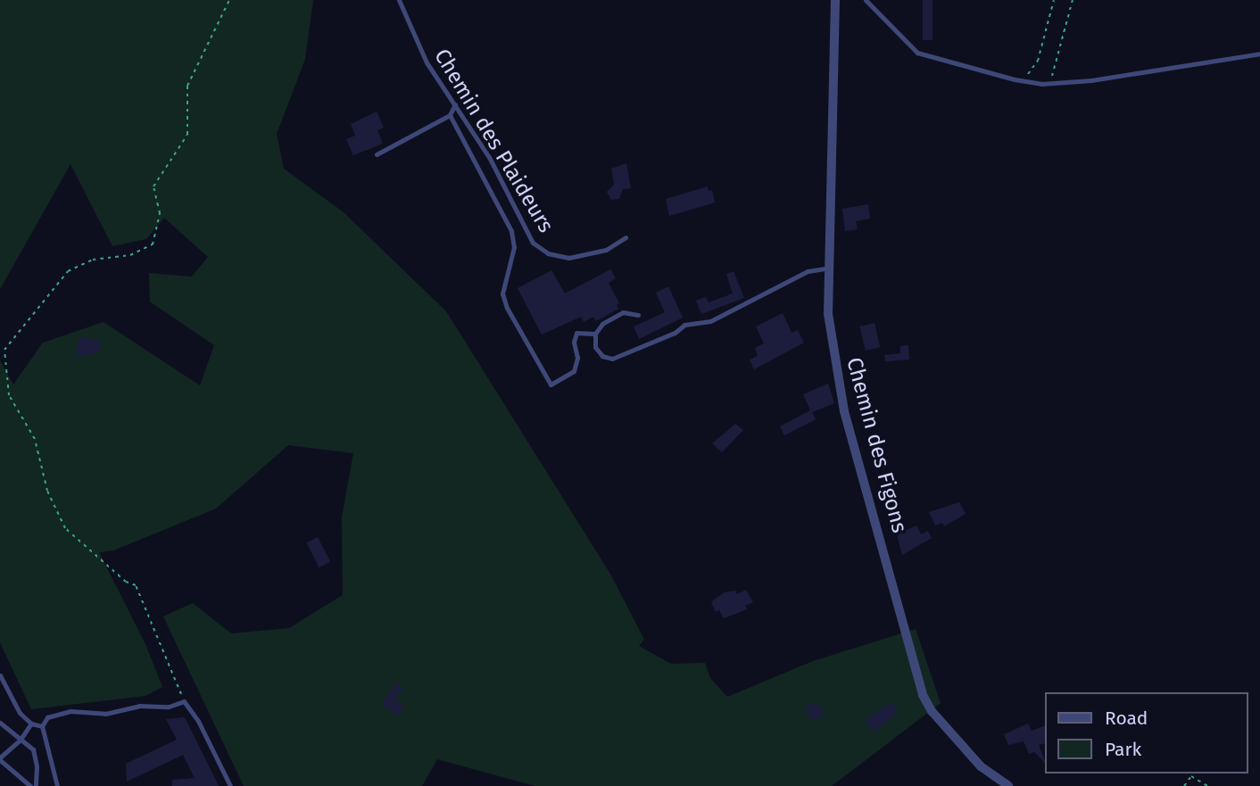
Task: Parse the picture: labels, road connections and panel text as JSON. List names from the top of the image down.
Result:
{
  "streets": {
    "street": ["Chemin des Figons"],
    "lane": ["Chemin des Plaideurs"]
  },
  "legend": ["Road", "Park"]
}
